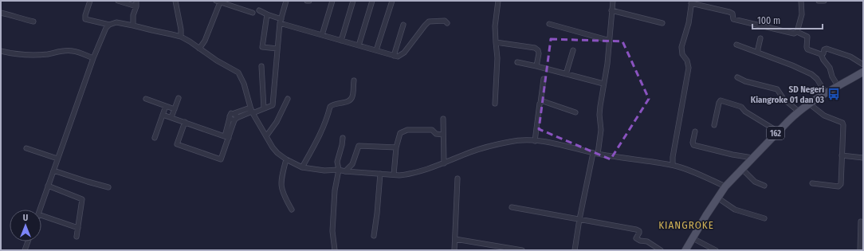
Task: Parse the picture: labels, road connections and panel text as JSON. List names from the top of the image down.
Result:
{
  "streets": {
    "main road": ["162"]
  },
  "districts": ["KIANGROKE"],
  "places": {
    "bus stop": ["SD Negeri Kiangroke 01 dan 03"]
  },
  "scale_bar": "100 m",
  "north": "top"
}
